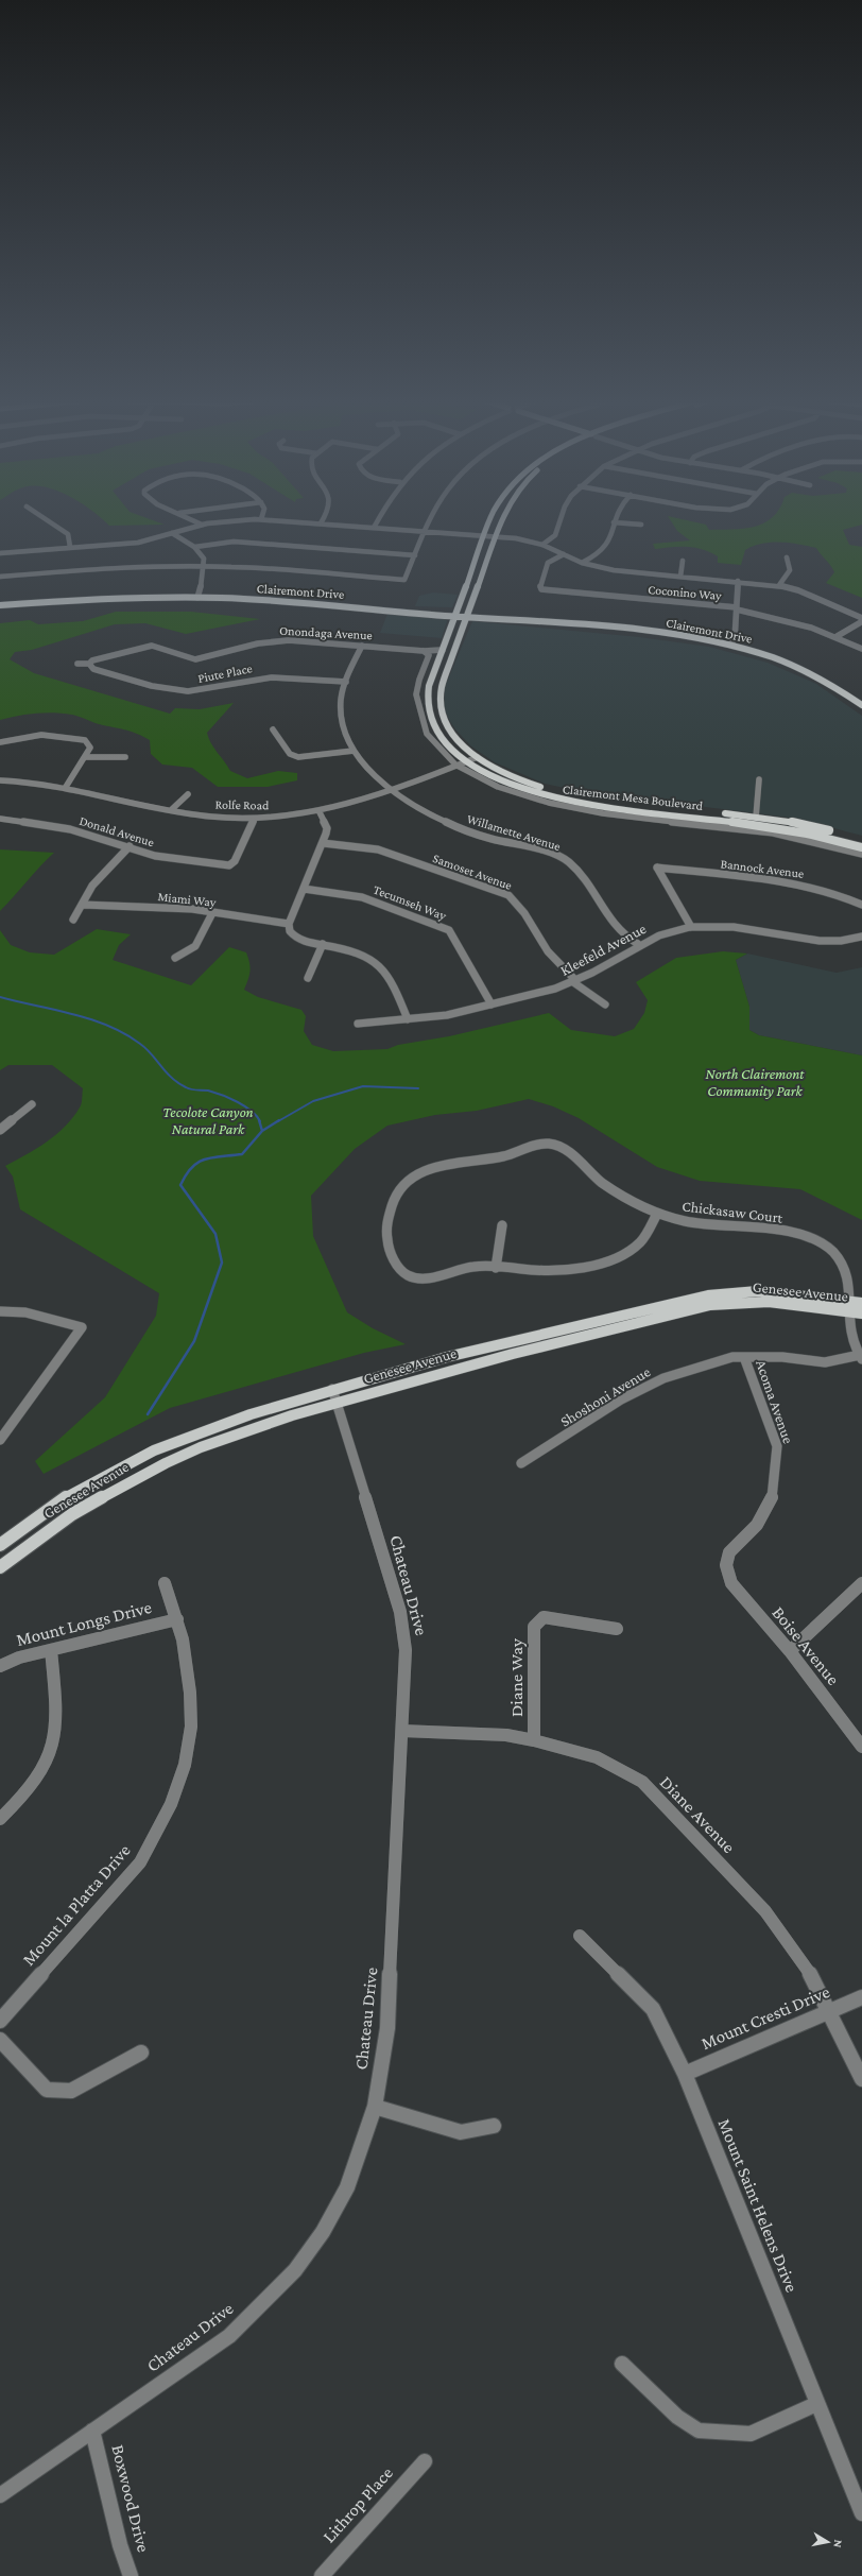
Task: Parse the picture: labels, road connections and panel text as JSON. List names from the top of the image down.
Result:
{
  "streets": {
    "main road": ["Clairemont Drive", "Clairemont Mesa Boulevard", "Genesee Avenue"],
    "street": [
      "Coconino Way",
      "Onondaga Avenue",
      "Piute Place",
      "Rolfe Road",
      "Donald Avenue",
      "Willamette Avenue",
      "Bannock Avenue",
      "Samoset Avenue",
      "Miami Way",
      "Tecumseh Way",
      "Kleefeld Avenue",
      "Chickasaw Court",
      "Shoshoni Avenue",
      "Acoma Avenue",
      "Chateau Drive",
      "Mount Longs Drive",
      "Boise Avenue",
      "Diane Way",
      "Diane Avenue",
      "Mount la Platta Drive",
      "Mount Cresti Drive",
      "Mount Saint Helens Drive",
      "Boxwood Drive",
      "Lithrop Place"
    ]
  },
  "crossings": [
    ["Clairemont Drive", "Clairemont Mesa Boulevard"],
    ["Onondaga Avenue", "Piute Place"],
    ["Onondaga Avenue", "Clairemont Mesa Boulevard"],
    ["Onondaga Avenue", "Willamette Avenue"],
    ["Piute Place", "Willamette Avenue"],
    ["Clairemont Mesa Boulevard", "Rolfe Road"],
    ["Rolfe Road", "Donald Avenue"],
    ["Rolfe Road", "Willamette Avenue"],
    ["Willamette Avenue", "Kleefeld Avenue"],
    ["Bannock Avenue", "Kleefeld Avenue"],
    ["Samoset Avenue", "Kleefeld Avenue"],
    ["Tecumseh Way", "Kleefeld Avenue"],
    ["Chickasaw Court", "Genesee Avenue"],
    ["Chickasaw Court", "Shoshoni Avenue"],
    ["Genesee Avenue", "Chateau Drive"],
    ["Shoshoni Avenue", "Acoma Avenue"],
    ["Acoma Avenue", "Boise Avenue"],
    ["Chateau Drive", "Diane Avenue"],
    ["Chateau Drive", "Boxwood Drive"],
    ["Mount Longs Drive", "Mount la Platta Drive"],
    ["Diane Way", "Diane Avenue"],
    ["Diane Avenue", "Mount Cresti Drive"],
    ["Mount Cresti Drive", "Mount Saint Helens Drive"]
  ],
  "parks": ["North Clairemont Community Park", "Tecolote Canyon Natural Park"],
  "north": "right"
}
